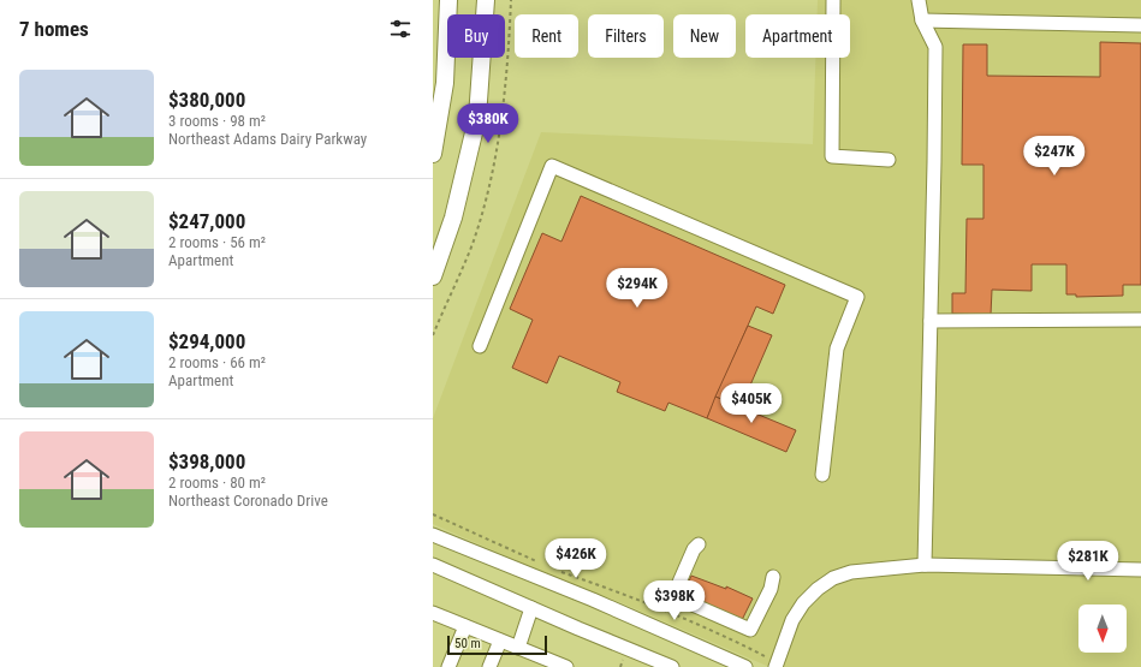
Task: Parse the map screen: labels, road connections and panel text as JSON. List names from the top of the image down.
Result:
{
  "scale_bar": "50 m",
  "north": "bottom",
  "page": {
    "heading": "7 homes",
    "chip": [
      "Buy",
      "Rent",
      "Filters",
      "New",
      "Apartment"
    ],
    "list": [
      {
        "name": "$380,000",
        "note": "3 rooms · 98 m² · Northeast Adams Dairy Parkway"
      },
      {
        "name": "$247,000",
        "note": "2 rooms · 56 m² · Apartment"
      },
      {
        "name": "$294,000",
        "note": "2 rooms · 66 m² · Apartment"
      },
      {
        "name": "$398,000",
        "note": "2 rooms · 80 m² · Northeast Coronado Drive"
      }
    ],
    "price": [
      "$380K",
      "$247K",
      "$294K",
      "$405K",
      "$426K",
      "$281K",
      "$398K"
    ],
    "scale": "50 m"
  }
}
